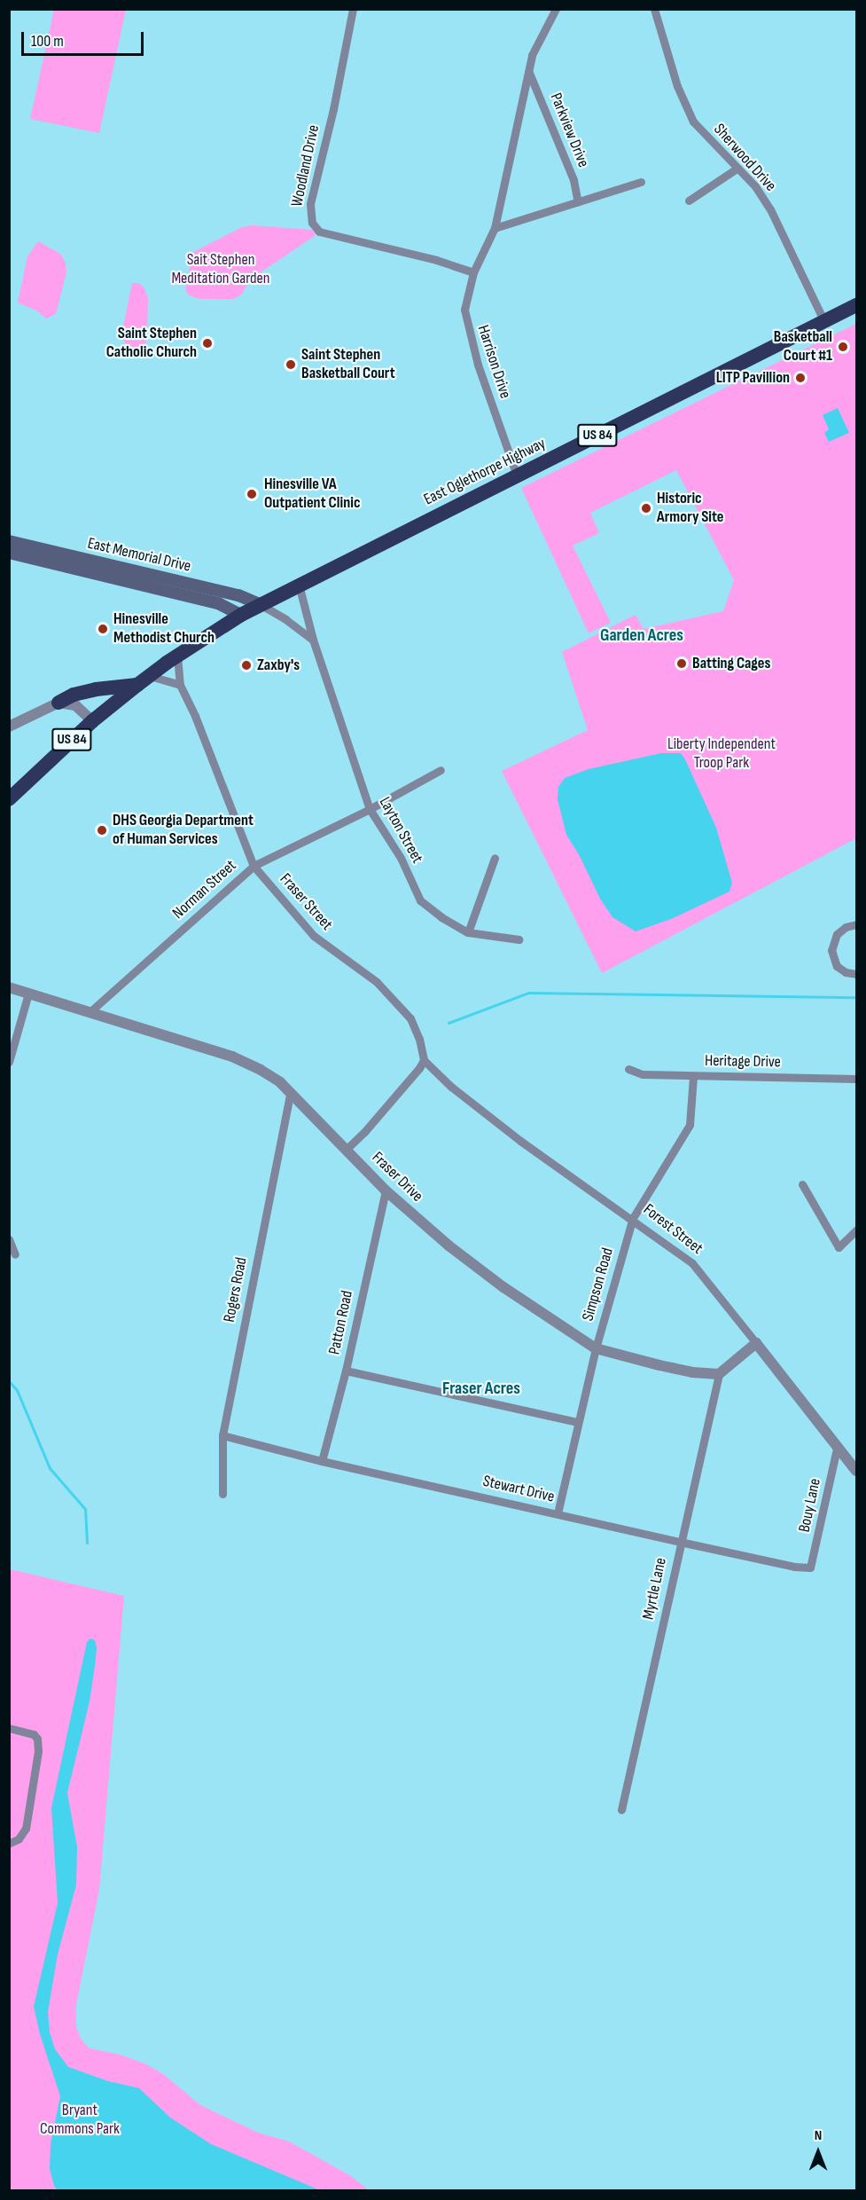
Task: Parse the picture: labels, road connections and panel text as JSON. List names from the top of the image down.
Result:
{
  "streets": {
    "highway": ["US 84", "East Oglethorpe Highway"],
    "main road": ["East Memorial Drive"],
    "street": [
      "Parkview Drive",
      "Sherwood Drive",
      "Woodland Drive",
      "Harrison Drive",
      "Layton Street",
      "Norman Street",
      "Fraser Street",
      "Heritage Drive",
      "Fraser Drive",
      "Forest Street",
      "Simpson Road",
      "Rogers Road",
      "Patton Road",
      "Stewart Drive",
      "Bouy Lane",
      "Myrtle Lane"
    ]
  },
  "crossings": [
    ["Parkview Drive", "Harrison Drive"],
    ["Sherwood Drive", "East Oglethorpe Highway"],
    ["Woodland Drive", "Harrison Drive"],
    ["Harrison Drive", "East Oglethorpe Highway"],
    ["US 84", "East Oglethorpe Highway"],
    ["East Oglethorpe Highway", "East Memorial Drive"],
    ["East Oglethorpe Highway", "Layton Street"],
    ["East Oglethorpe Highway", "Fraser Street"],
    ["Layton Street", "Norman Street"],
    ["Norman Street", "Fraser Street"],
    ["Norman Street", "Fraser Drive"],
    ["Fraser Street", "Forest Street"],
    ["Heritage Drive", "Simpson Road"],
    ["Fraser Drive", "Simpson Road"],
    ["Fraser Drive", "Rogers Road"],
    ["Fraser Drive", "Patton Road"],
    ["Fraser Drive", "Myrtle Lane"],
    ["Forest Street", "Simpson Road"],
    ["Forest Street", "Bouy Lane"],
    ["Simpson Road", "Stewart Drive"],
    ["Rogers Road", "Stewart Drive"],
    ["Patton Road", "Stewart Drive"],
    ["Stewart Drive", "Bouy Lane"],
    ["Stewart Drive", "Myrtle Lane"]
  ],
  "districts": ["Garden Acres", "Fraser Acres"],
  "parks": ["Sait Stephen Meditation Garden", "Liberty Independent Troop Park", "Bryant Commons Park"],
  "places": [
    "Saint Stephen Catholic Church",
    "Basketball Court #1",
    "Saint Stephen Basketball Court",
    "LITP Pavillion",
    "Hinesville VA Outpatient Clinic",
    "Historic Armory Site",
    "Hinesville Methodist Church",
    "Batting Cages",
    "Zaxby's",
    "DHS Georgia Department of Human Services"
  ],
  "scale_bar": "100 m",
  "north": "top"
}
